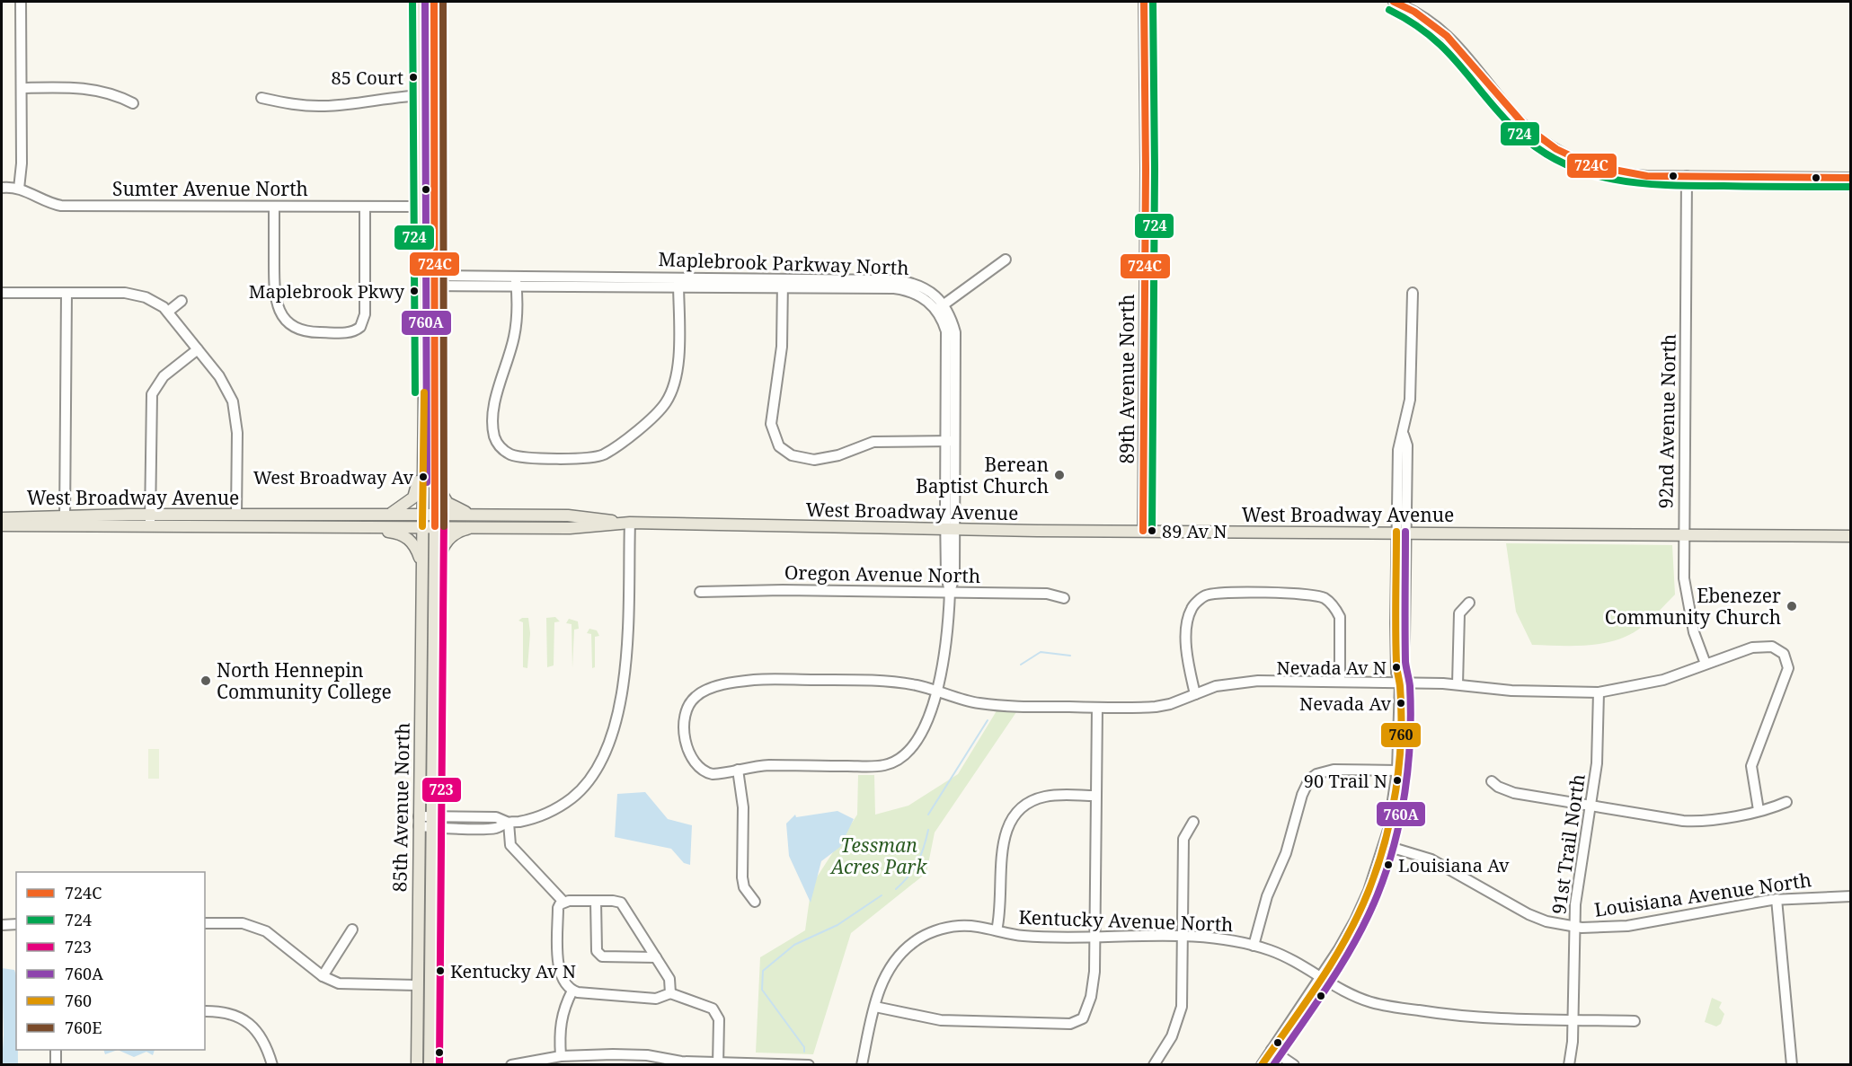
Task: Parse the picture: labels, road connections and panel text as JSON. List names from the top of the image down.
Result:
{
  "streets": {
    "main road": ["West Broadway Avenue", "85th Avenue North"],
    "street": [
      "Sumter Avenue North",
      "Maplebrook Parkway North",
      "89th Avenue North",
      "92nd Avenue North",
      "Oregon Avenue North",
      "91st Trail North",
      "Louisiana Avenue North",
      "Kentucky Avenue North"
    ]
  },
  "crossings": [
    ["Sumter Avenue North", "85th Avenue North"],
    ["Maplebrook Parkway North", "West Broadway Avenue"],
    ["Maplebrook Parkway North", "Oregon Avenue North"],
    ["Maplebrook Parkway North", "85th Avenue North"],
    ["89th Avenue North", "West Broadway Avenue"],
    ["92nd Avenue North", "West Broadway Avenue"],
    ["West Broadway Avenue", "85th Avenue North"],
    ["91st Trail North", "Louisiana Avenue North"],
    ["91st Trail North", "Kentucky Avenue North"]
  ],
  "parks": ["Tessman Acres Park"],
  "places": [
    "85 Court",
    "Maplebrook Pkwy",
    "Berean Baptist Church",
    "West Broadway Av",
    "89 Av N",
    "Ebenezer Community Church",
    "Nevada Av N",
    "North Hennepin Community College",
    "Nevada Av",
    "90 Trail N",
    "Louisiana Av",
    "Kentucky Av N"
  ],
  "lines": [
    "transit line 724C",
    "transit line 724",
    "transit line 760A",
    "transit line 760E",
    "transit line 760",
    "transit line 723"
  ],
  "legend": [
    "724C",
    "724",
    "723",
    "760A",
    "760",
    "760E"
  ]
}
